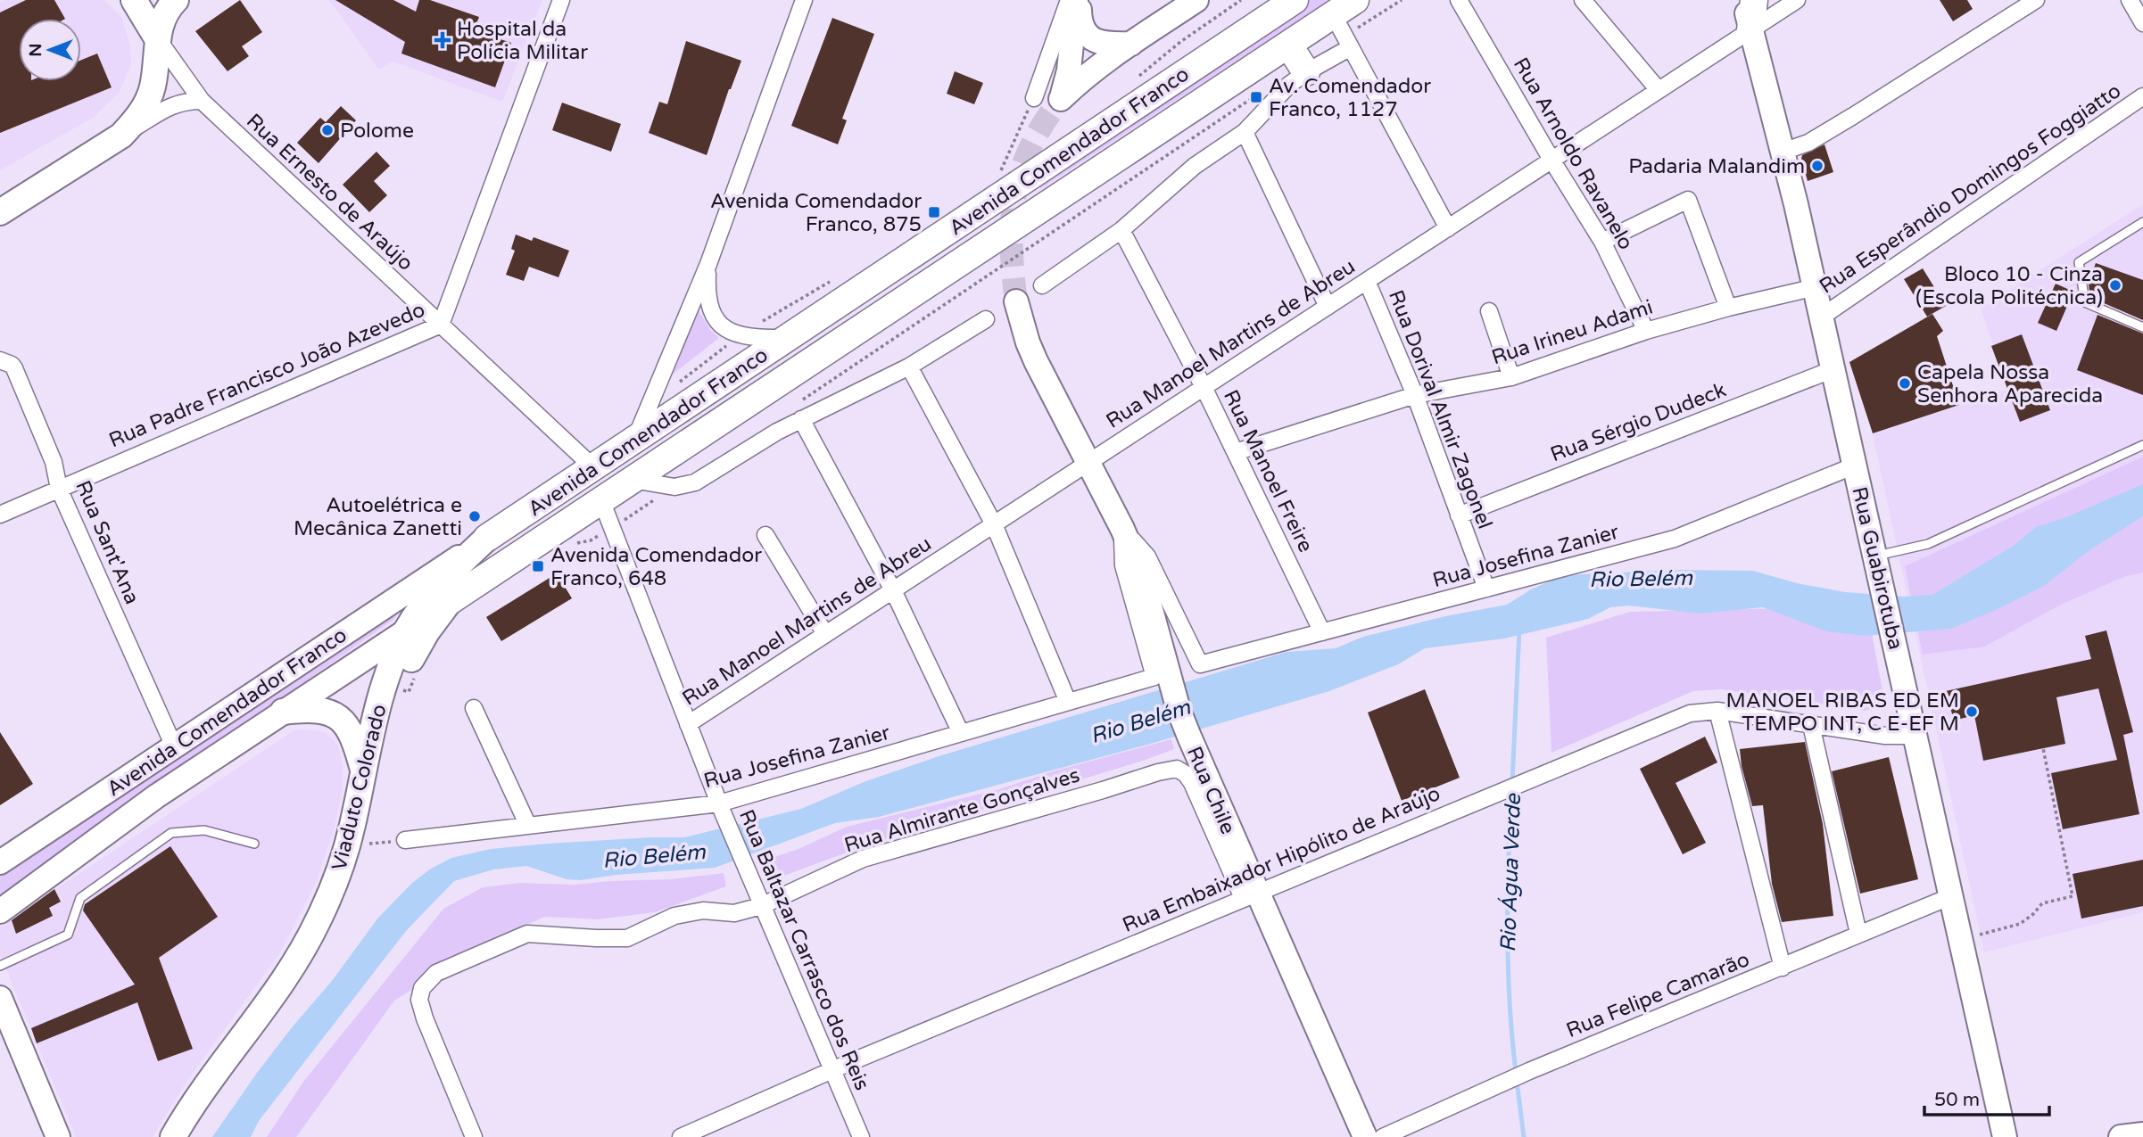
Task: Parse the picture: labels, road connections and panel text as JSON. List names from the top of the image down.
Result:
{
  "streets": {
    "highway": ["Avenida Comendador Franco"],
    "main road": ["Rua Guabirotuba", "Viaduto Colorado", "Rua Chile"],
    "street": [
      "Rua Arnoldo Ravanelo",
      "Rua Esperândio Domingos Foggiatto",
      "Rua Ernesto de Araújo",
      "Rua Irineu Adami",
      "Rua Manoel Martins de Abreu",
      "Rua Padre Francisco João Azevedo",
      "Rua Dorival Almir Zagonel",
      "Rua Sérgio Dudeck",
      "Rua Manoel Freire",
      "Rua Sant'Ana",
      "Rua Josefina Zanier",
      "Rua Almirante Gonçalves",
      "Rua Embaixador Hipólito de Araújo",
      "Rua Baltazar Carrasco dos Reis",
      "Rua Felipe Camarão"
    ]
  },
  "crossings": [
    ["Avenida Comendador Franco", "Rua Ernesto de Araújo"],
    ["Avenida Comendador Franco", "Rua Sant'Ana"],
    ["Avenida Comendador Franco", "Viaduto Colorado"],
    ["Avenida Comendador Franco", "Rua Baltazar Carrasco dos Reis"],
    ["Rua Arnoldo Ravanelo", "Rua Irineu Adami"],
    ["Rua Arnoldo Ravanelo", "Rua Manoel Martins de Abreu"],
    ["Rua Esperândio Domingos Foggiatto", "Rua Guabirotuba"],
    ["Rua Ernesto de Araújo", "Rua Padre Francisco João Azevedo"],
    ["Rua Irineu Adami", "Rua Dorival Almir Zagonel"],
    ["Rua Irineu Adami", "Rua Manoel Freire"],
    ["Rua Irineu Adami", "Rua Guabirotuba"],
    ["Rua Manoel Martins de Abreu", "Rua Dorival Almir Zagonel"],
    ["Rua Manoel Martins de Abreu", "Rua Manoel Freire"],
    ["Rua Manoel Martins de Abreu", "Rua Guabirotuba"],
    ["Rua Manoel Martins de Abreu", "Rua Chile"],
    ["Rua Manoel Martins de Abreu", "Rua Baltazar Carrasco dos Reis"],
    ["Rua Padre Francisco João Azevedo", "Rua Sant'Ana"],
    ["Rua Dorival Almir Zagonel", "Rua Sérgio Dudeck"],
    ["Rua Dorival Almir Zagonel", "Rua Josefina Zanier"],
    ["Rua Sérgio Dudeck", "Rua Guabirotuba"],
    ["Rua Manoel Freire", "Rua Josefina Zanier"],
    ["Rua Josefina Zanier", "Rua Guabirotuba"],
    ["Rua Josefina Zanier", "Rua Chile"],
    ["Rua Josefina Zanier", "Rua Baltazar Carrasco dos Reis"],
    ["Rua Guabirotuba", "Rua Embaixador Hipólito de Araújo"],
    ["Rua Guabirotuba", "Rua Felipe Camarão"],
    ["Rua Chile", "Rua Almirante Gonçalves"],
    ["Rua Chile", "Rua Embaixador Hipólito de Araújo"],
    ["Rua Almirante Gonçalves", "Rua Embaixador Hipólito de Araújo"],
    ["Rua Almirante Gonçalves", "Rua Baltazar Carrasco dos Reis"],
    ["Rua Embaixador Hipólito de Araújo", "Rua Baltazar Carrasco dos Reis"]
  ],
  "water": ["Rio Belém", "Rio Água Verde"],
  "places": {
    "health": ["Hospital da Polícia Militar"],
    "transit": ["Av. Comendador Franco, 1127", "Avenida Comendador Franco, 875", "Avenida Comendador Franco, 648"],
    "other": [
      "Polome",
      "Padaria Malandim",
      "Bloco 10 - Cinza (Escola Politécnica)",
      "Capela Nossa Senhora Aparecida",
      "Autoelétrica e Mecânica Zanetti",
      "MANOEL RIBAS ED EM TEMPO INT, C E-EF M"
    ]
  },
  "scale_bar": "50 m",
  "north": "left"
}
